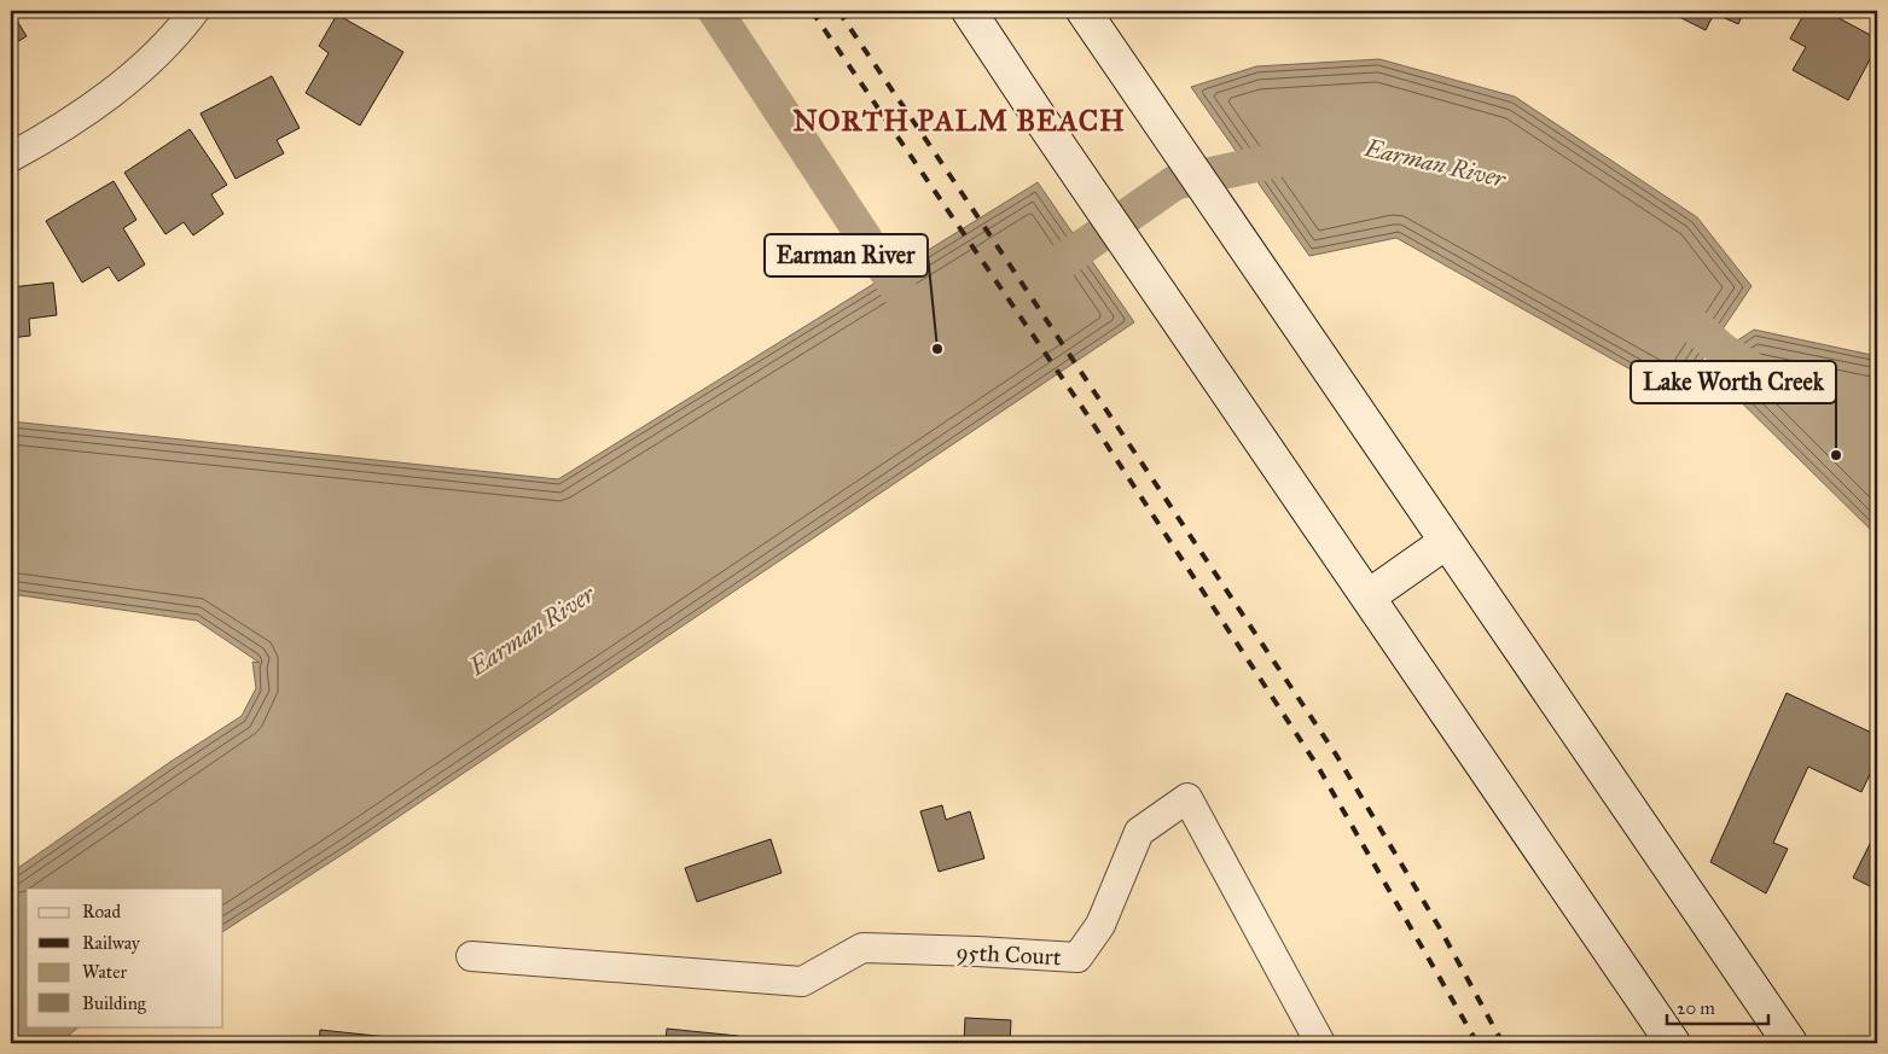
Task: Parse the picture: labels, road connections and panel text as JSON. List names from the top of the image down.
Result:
{
  "streets": {
    "street": ["95th Court"]
  },
  "districts": ["NORTH PALM BEACH"],
  "water": ["Earman River"],
  "places": ["Earman River", "Lake Worth Creek"],
  "legend": [
    "Road",
    "Railway",
    "Water",
    "Building"
  ],
  "scale_bar": "20 m"
}
